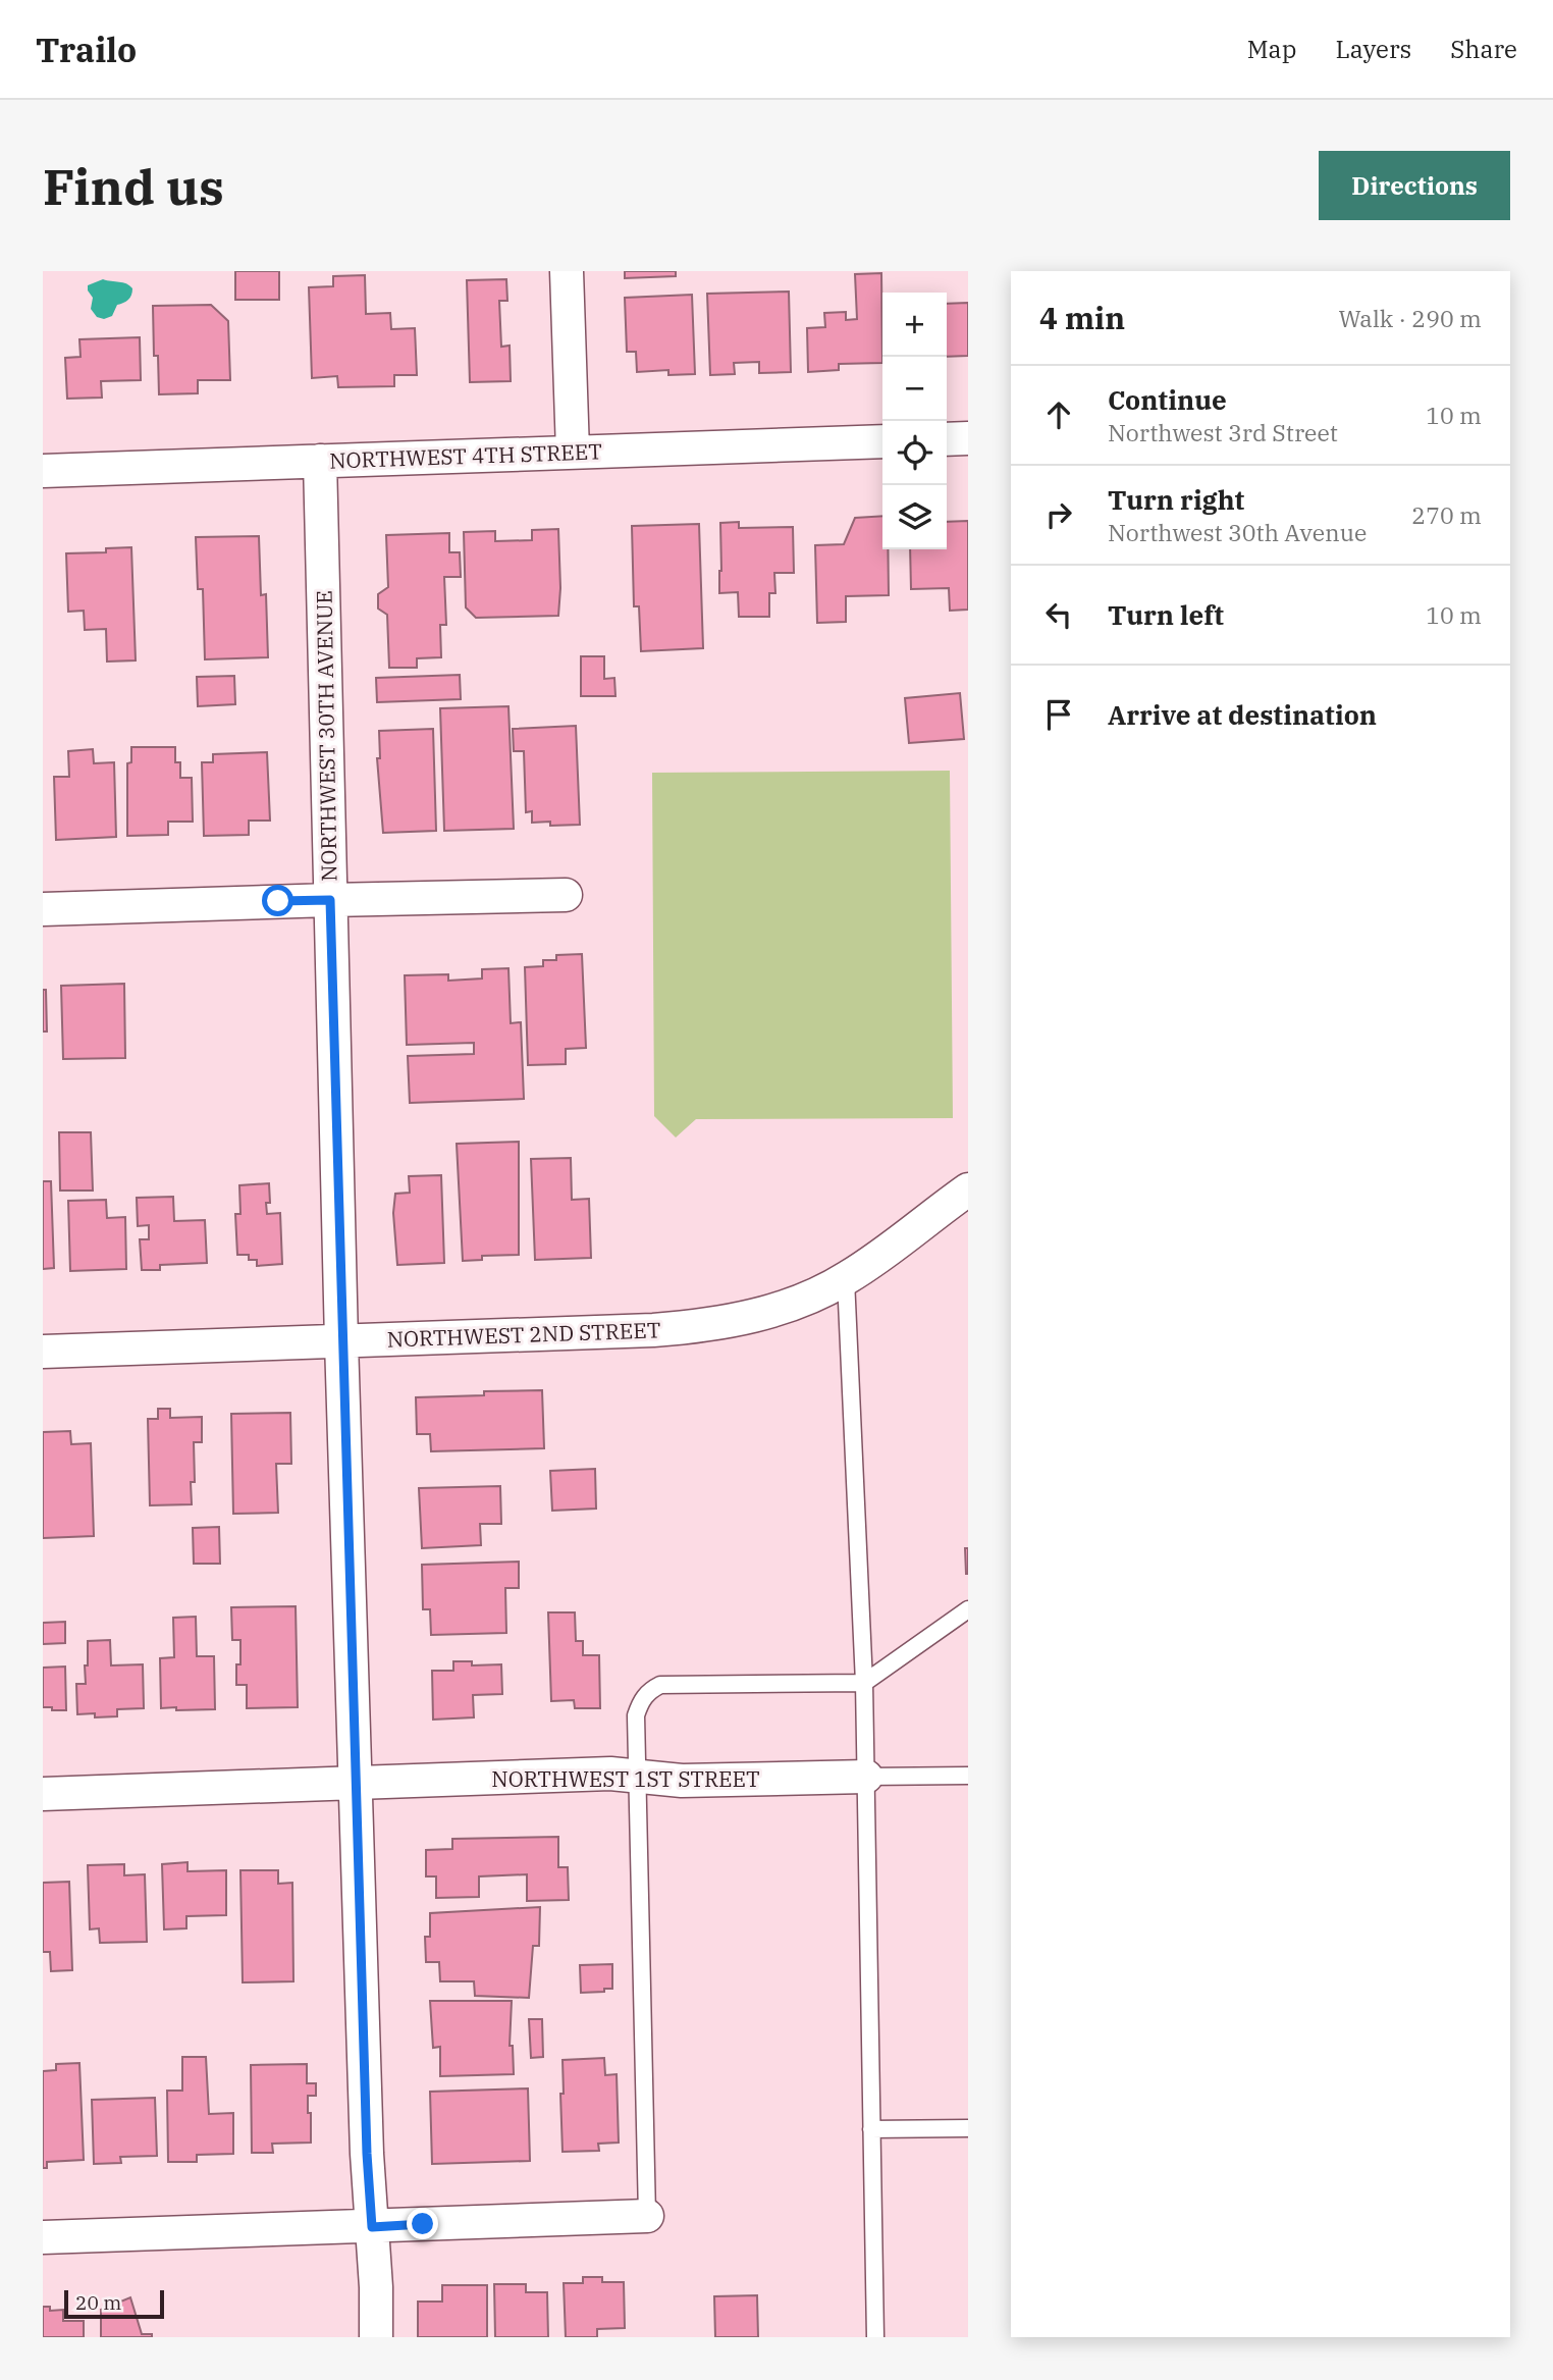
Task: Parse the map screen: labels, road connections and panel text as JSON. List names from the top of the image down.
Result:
{
  "streets": {
    "street": [
      "NORTHWEST 4TH STREET",
      "NORTHWEST 30TH AVENUE",
      "NORTHWEST 2ND STREET",
      "NORTHWEST 1ST STREET"
    ]
  },
  "crossings": [
    ["NORTHWEST 4TH STREET", "NORTHWEST 30TH AVENUE"],
    ["NORTHWEST 30TH AVENUE", "NORTHWEST 2ND STREET"],
    ["NORTHWEST 30TH AVENUE", "NORTHWEST 1ST STREET"]
  ],
  "scale_bar": "20 m",
  "page": {
    "header": "Trailo",
    "nav": ["Map", "Layers", "Share"],
    "buttons": "Directions",
    "title": "Find us",
    "heading": ["4 min", "Walk · 290 m"],
    "map_buttons": ["+", "−"],
    "list": [
      ["Continue", "Northwest 3rd Street", "10 m"],
      ["Turn right", "Northwest 30th Avenue", "270 m"],
      ["Turn left", "10 m"],
      "Arrive at destination"
    ],
    "scale": "20 m"
  }
}
